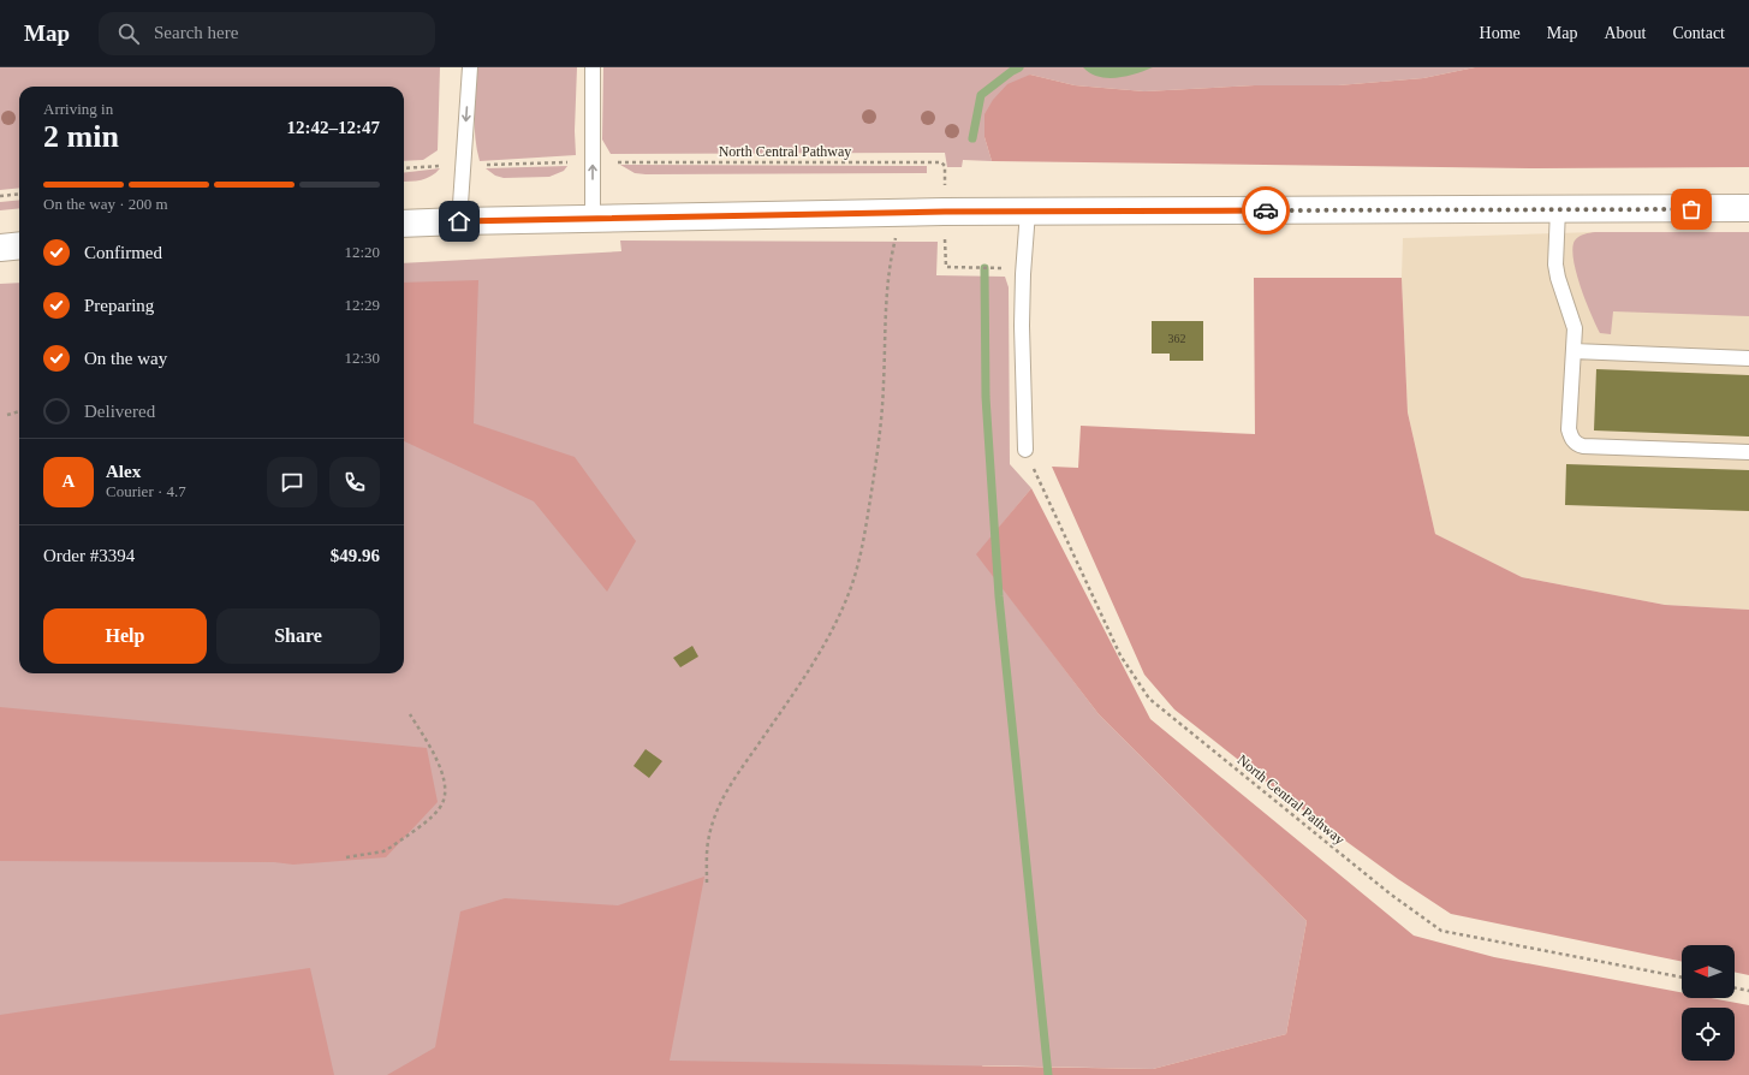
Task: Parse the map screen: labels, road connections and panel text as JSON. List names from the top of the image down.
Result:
{
  "streets": {
    "path": ["North Central Pathway"]
  },
  "house_numbers": ["362"],
  "north": "left",
  "page": {
    "header": "Map",
    "search": "Search here",
    "nav": [
      "Home",
      "Map",
      "About",
      "Contact"
    ],
    "heading": ["2 min", "Arriving in", "12:42–12:47"],
    "panel": [
      "Alex",
      "Courier · 4.7",
      "Order #3394",
      "$49.96"
    ],
    "bar": "On the way · 200 m",
    "list": [
      ["Confirmed", "12:20"],
      ["Preparing", "12:29"],
      ["On the way", "12:30"],
      "Delivered"
    ],
    "round": "A",
    "buttons": ["Help", "Share"]
  }
}
